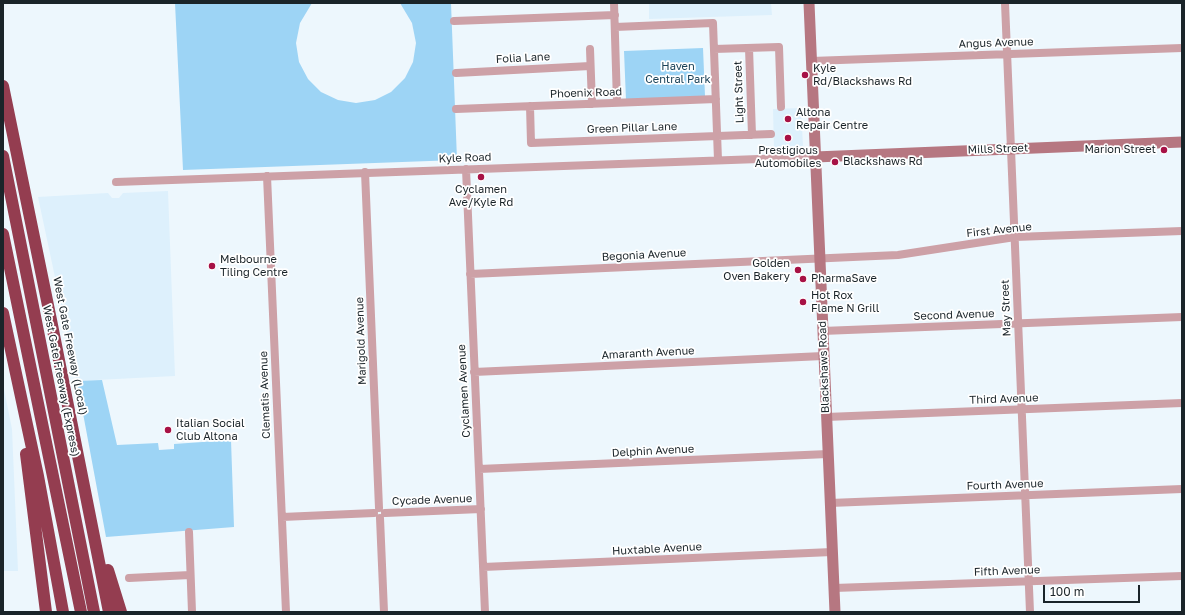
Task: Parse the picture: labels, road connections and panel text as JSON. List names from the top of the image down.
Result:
{
  "streets": {
    "highway": ["West Gate Freeway (Local)", "West Gate Freeway (Express)"],
    "main road": ["Mills Street", "Blackshaws Road"],
    "street": [
      "Angus Avenue",
      "Folia Lane",
      "Light Street",
      "Phoenix Road",
      "Green Pillar Lane",
      "Kyle Road",
      "First Avenue",
      "Begonia Avenue",
      "May Street",
      "Second Avenue",
      "Marigold Avenue",
      "Amaranth Avenue",
      "Cyclamen Avenue",
      "Clematis Avenue",
      "Third Avenue",
      "Delphin Avenue",
      "Fourth Avenue",
      "Cycade Avenue",
      "Huxtable Avenue",
      "Fifth Avenue"
    ]
  },
  "crossings": [
    ["Angus Avenue", "May Street"],
    ["Angus Avenue", "Blackshaws Road"],
    ["Light Street", "Green Pillar Lane"],
    ["Phoenix Road", "Green Pillar Lane"],
    ["Mills Street", "Kyle Road"],
    ["Mills Street", "May Street"],
    ["Mills Street", "Blackshaws Road"],
    ["Kyle Road", "Marigold Avenue"],
    ["Kyle Road", "Blackshaws Road"],
    ["Kyle Road", "Cyclamen Avenue"],
    ["Kyle Road", "Clematis Avenue"],
    ["First Avenue", "Begonia Avenue"],
    ["First Avenue", "May Street"],
    ["First Avenue", "Blackshaws Road"],
    ["Begonia Avenue", "Blackshaws Road"],
    ["Begonia Avenue", "Cyclamen Avenue"],
    ["May Street", "Second Avenue"],
    ["May Street", "Third Avenue"],
    ["May Street", "Fourth Avenue"],
    ["May Street", "Fifth Avenue"],
    ["Second Avenue", "Blackshaws Road"],
    ["Marigold Avenue", "Cycade Avenue"],
    ["Amaranth Avenue", "Blackshaws Road"],
    ["Amaranth Avenue", "Cyclamen Avenue"],
    ["Blackshaws Road", "Third Avenue"],
    ["Blackshaws Road", "Delphin Avenue"],
    ["Blackshaws Road", "Fourth Avenue"],
    ["Blackshaws Road", "Huxtable Avenue"],
    ["Blackshaws Road", "Fifth Avenue"],
    ["Cyclamen Avenue", "Delphin Avenue"],
    ["Cyclamen Avenue", "Cycade Avenue"],
    ["Cyclamen Avenue", "Huxtable Avenue"],
    ["Clematis Avenue", "Cycade Avenue"]
  ],
  "parks": ["Haven Central Park"],
  "places": [
    "Kyle Rd/Blackshaws Rd",
    "Altona Repair Centre",
    "Prestigious Automobiles",
    "Marion Street",
    "Blackshaws Rd",
    "Cyclamen Ave/Kyle Rd",
    "Melbourne Tiling Centre",
    "Golden Oven Bakery",
    "PharmaSave",
    "Hot Rox Flame N Grill",
    "Italian Social Club Altona"
  ],
  "scale_bar": "100 m"
}
